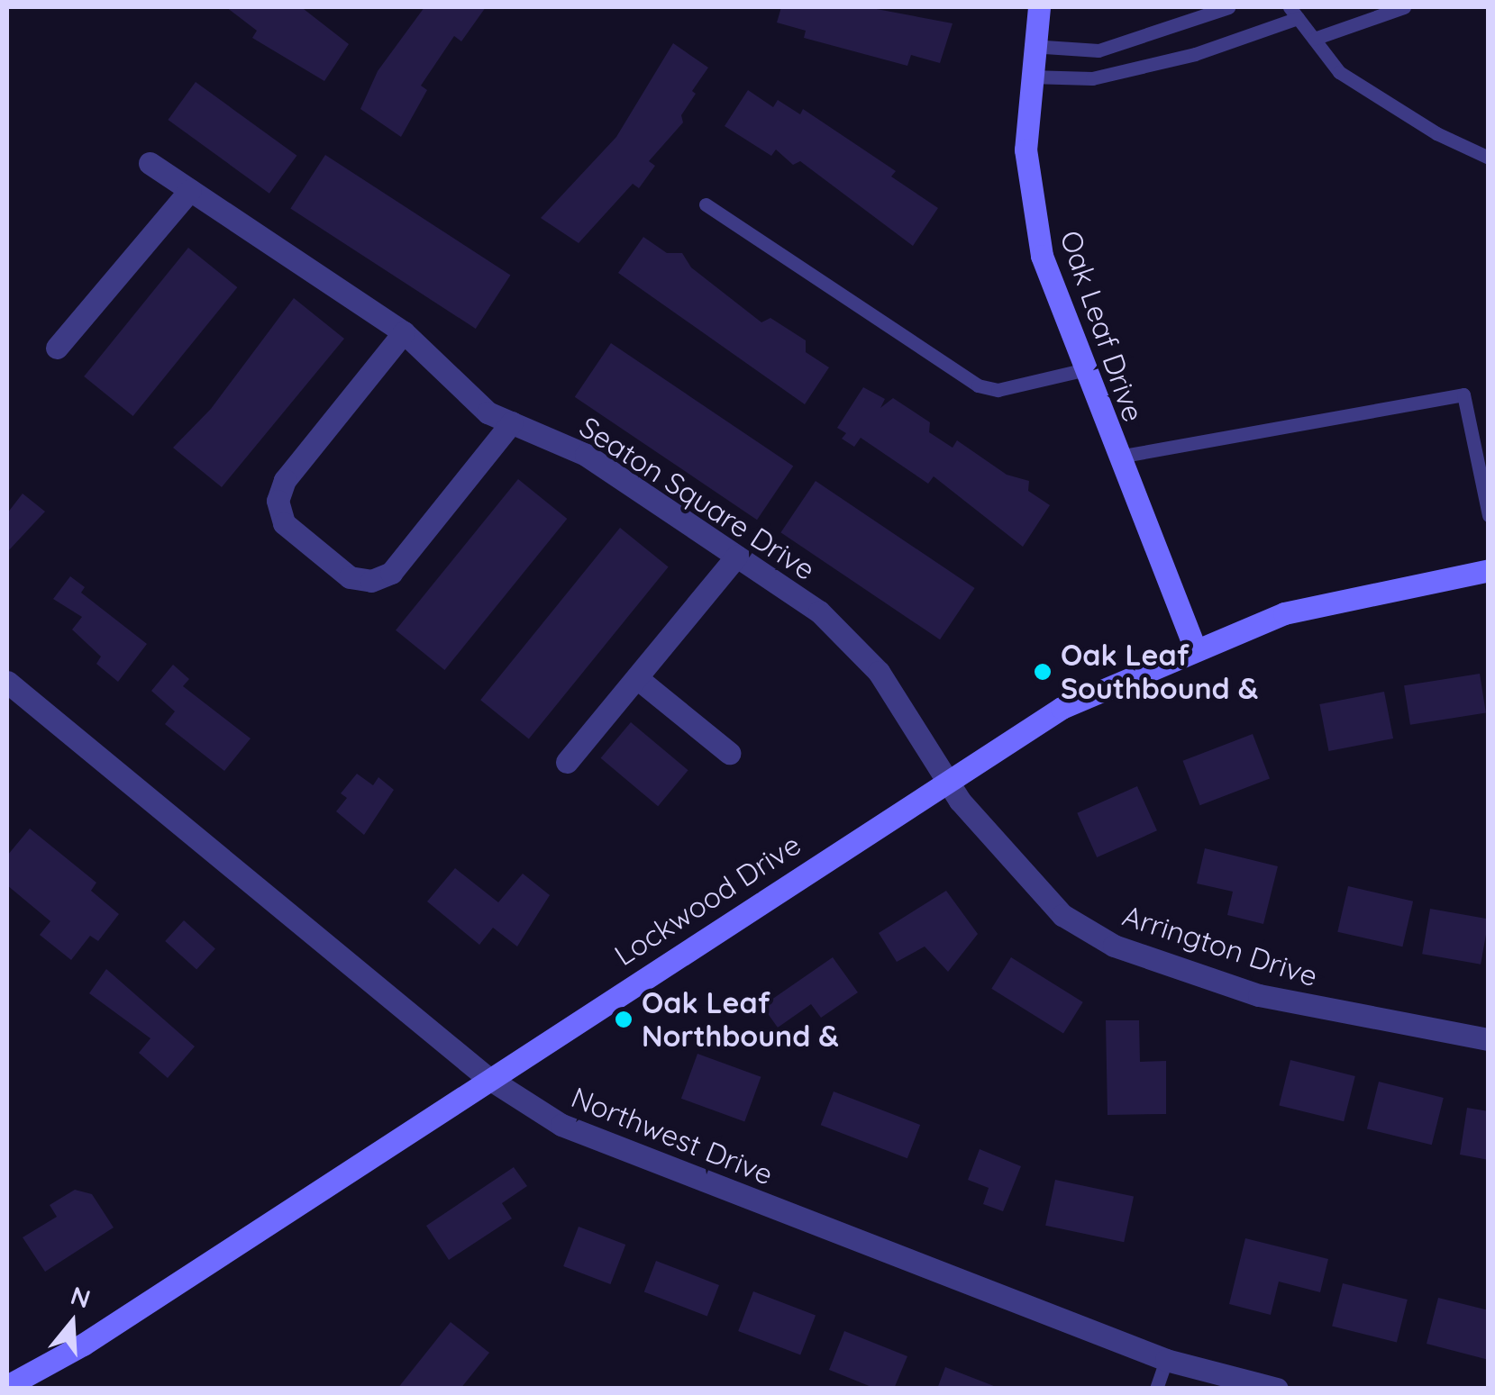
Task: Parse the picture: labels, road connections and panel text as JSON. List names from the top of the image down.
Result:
{
  "streets": {
    "street": [
      "Oak Leaf Drive",
      "Seaton Square Drive",
      "Lockwood Drive",
      "Arrington Drive",
      "Northwest Drive"
    ]
  },
  "crossings": [
    ["Oak Leaf Drive", "Lockwood Drive"],
    ["Seaton Square Drive", "Lockwood Drive"],
    ["Seaton Square Drive", "Arrington Drive"],
    ["Lockwood Drive", "Arrington Drive"],
    ["Lockwood Drive", "Northwest Drive"]
  ],
  "places": ["Oak Leaf Southbound &", "Oak Leaf Northbound &"],
  "north": "top"
}
